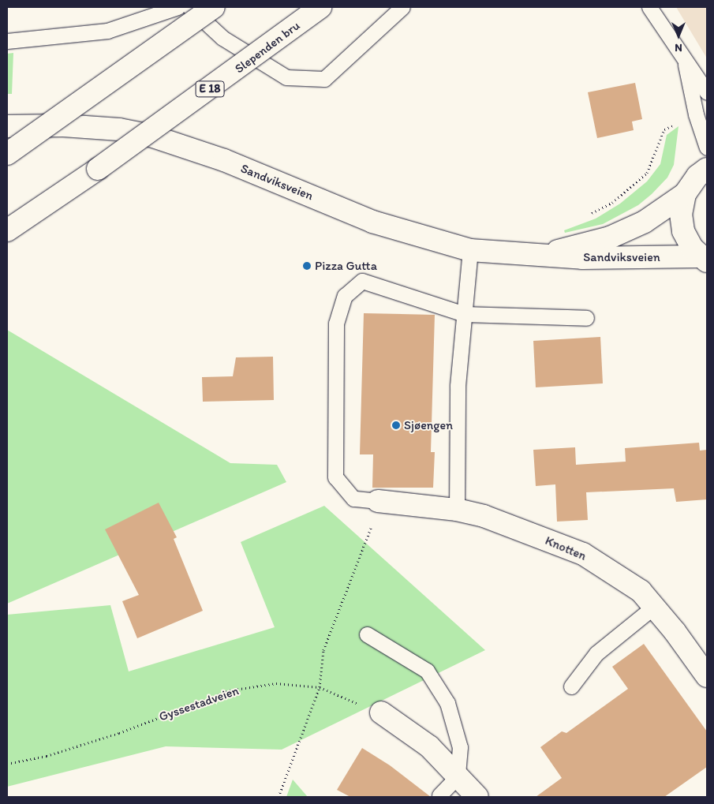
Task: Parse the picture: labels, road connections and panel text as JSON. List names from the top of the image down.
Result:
{
  "streets": {
    "main road": [
      "Slependen bru",
      "E 18",
      "Sandviksveien",
      "Knotten"
    ],
    "path": ["Gyssestadveien"]
  },
  "places": ["Pizza Gutta", "Sjøengen"],
  "north": "bottom"
}
